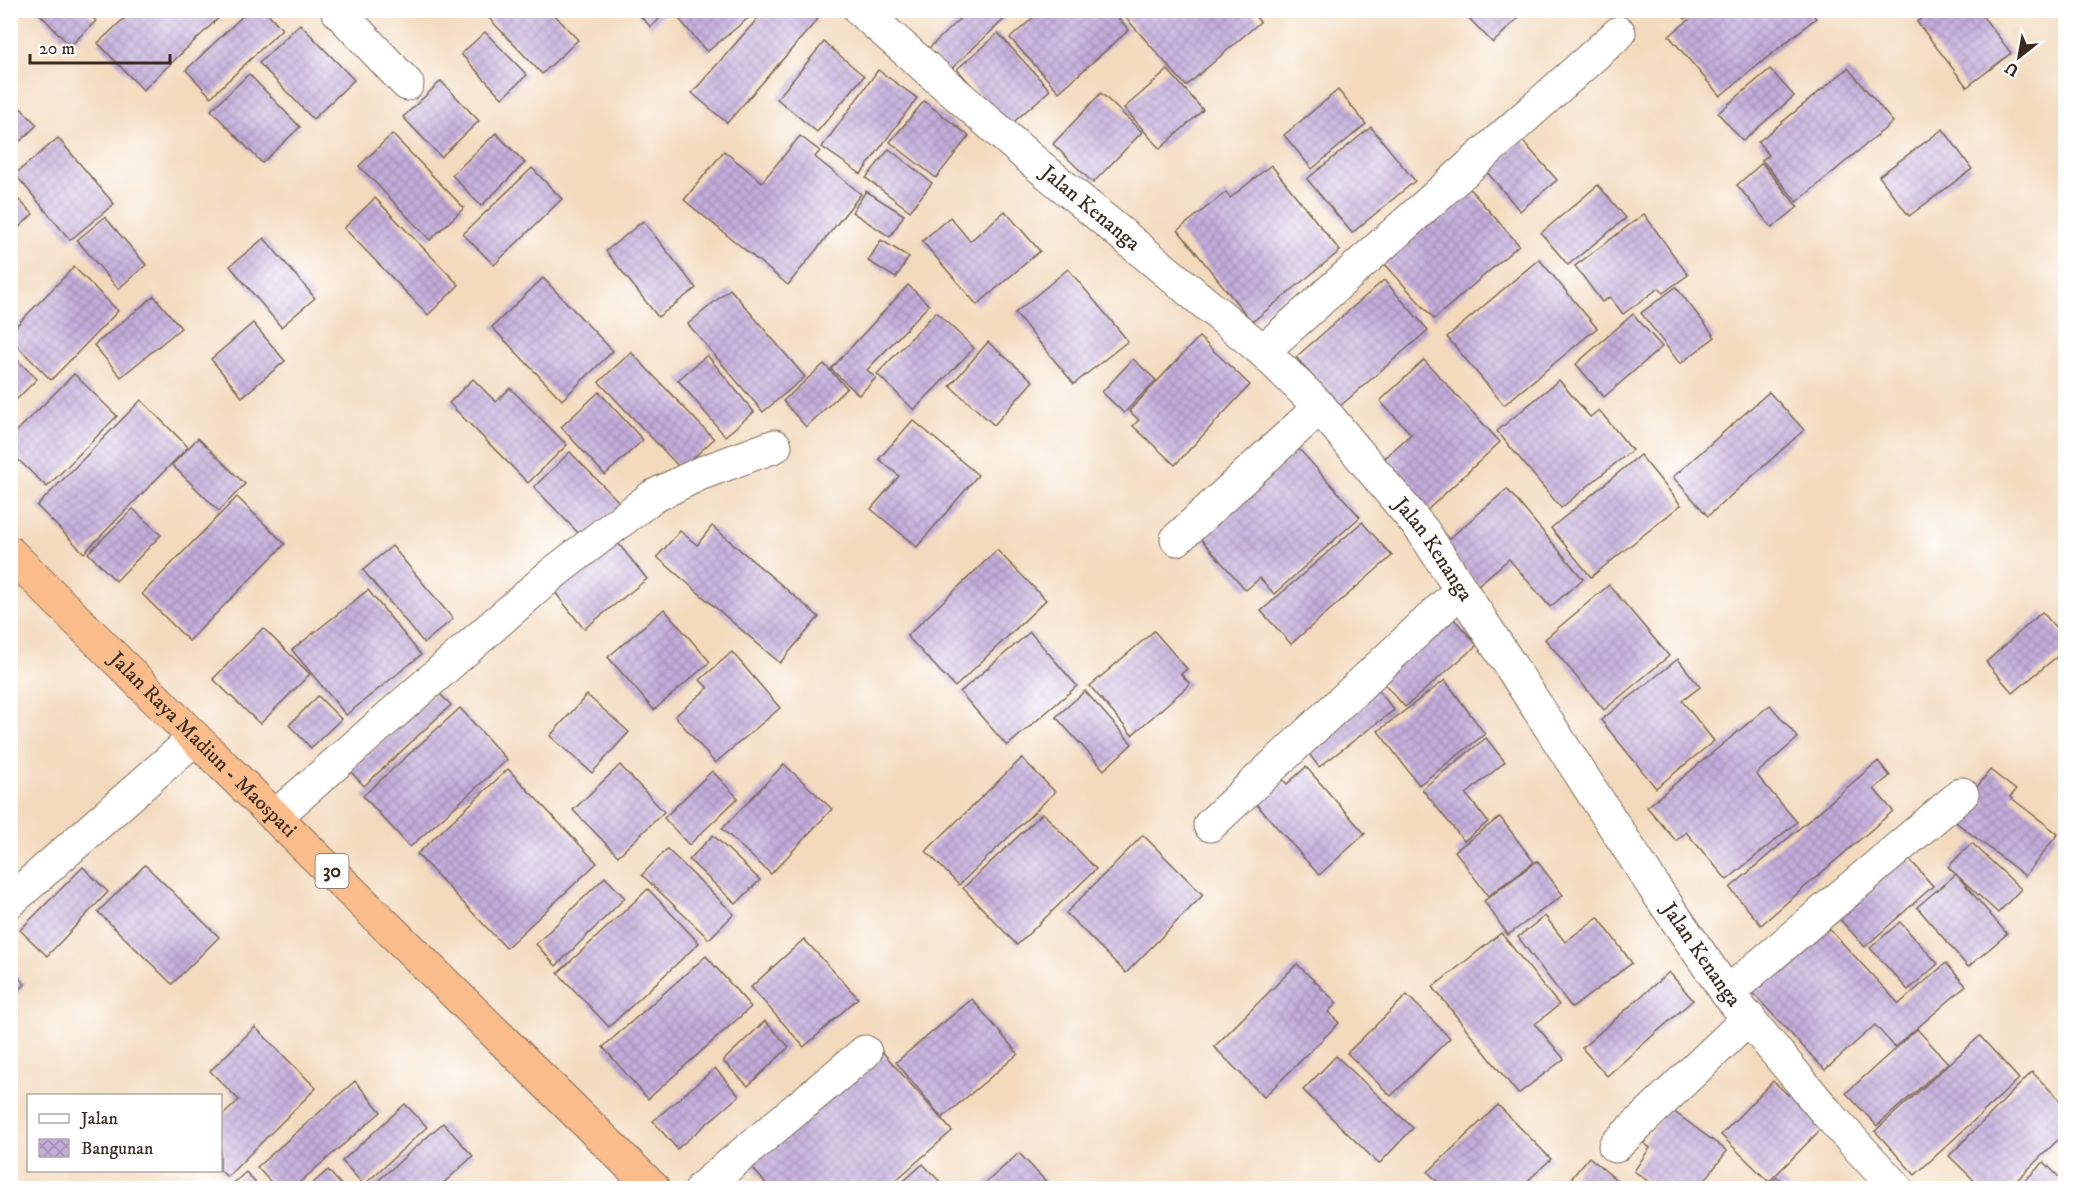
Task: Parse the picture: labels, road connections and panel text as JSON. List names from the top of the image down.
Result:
{
  "streets": {
    "highway": ["Jalan Raya Madiun - Maospati", "30"],
    "street": ["Jalan Kenanga"]
  },
  "legend": ["Jalan", "Bangunan"],
  "scale_bar": "20 m",
  "north": "bottom left"
}
